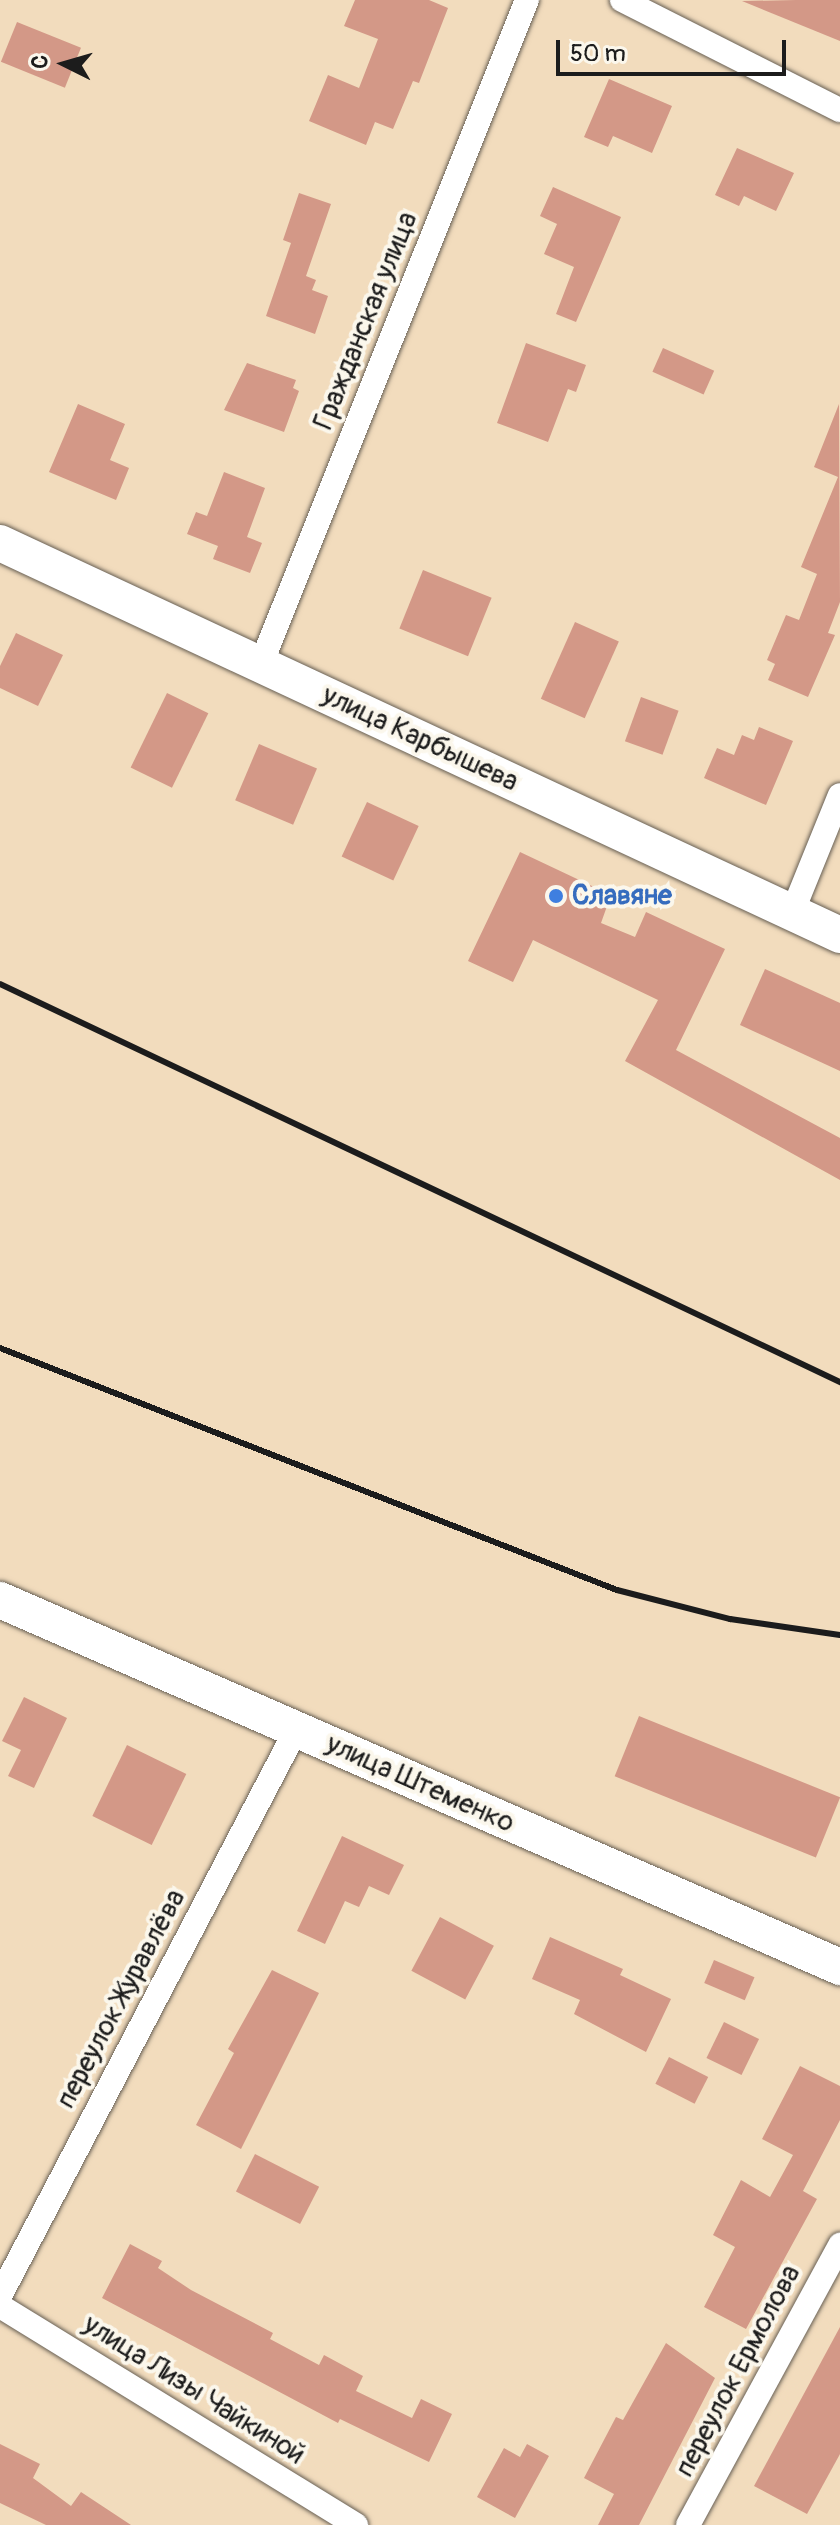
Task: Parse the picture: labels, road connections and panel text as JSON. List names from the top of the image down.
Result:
{
  "streets": {
    "main road": ["улица Карбышева", "улица Штеменко"],
    "street": [
      "Гражданская улица",
      "переулок Журавлёва",
      "переулок Ермолова",
      "улица Лизы Чайкиной"
    ]
  },
  "crossings": [
    ["Гражданская улица", "улица Карбышева"],
    ["улица Штеменко", "переулок Журавлёва"]
  ],
  "places": ["Славяне"],
  "scale_bar": "50 m",
  "north": "left"
}
